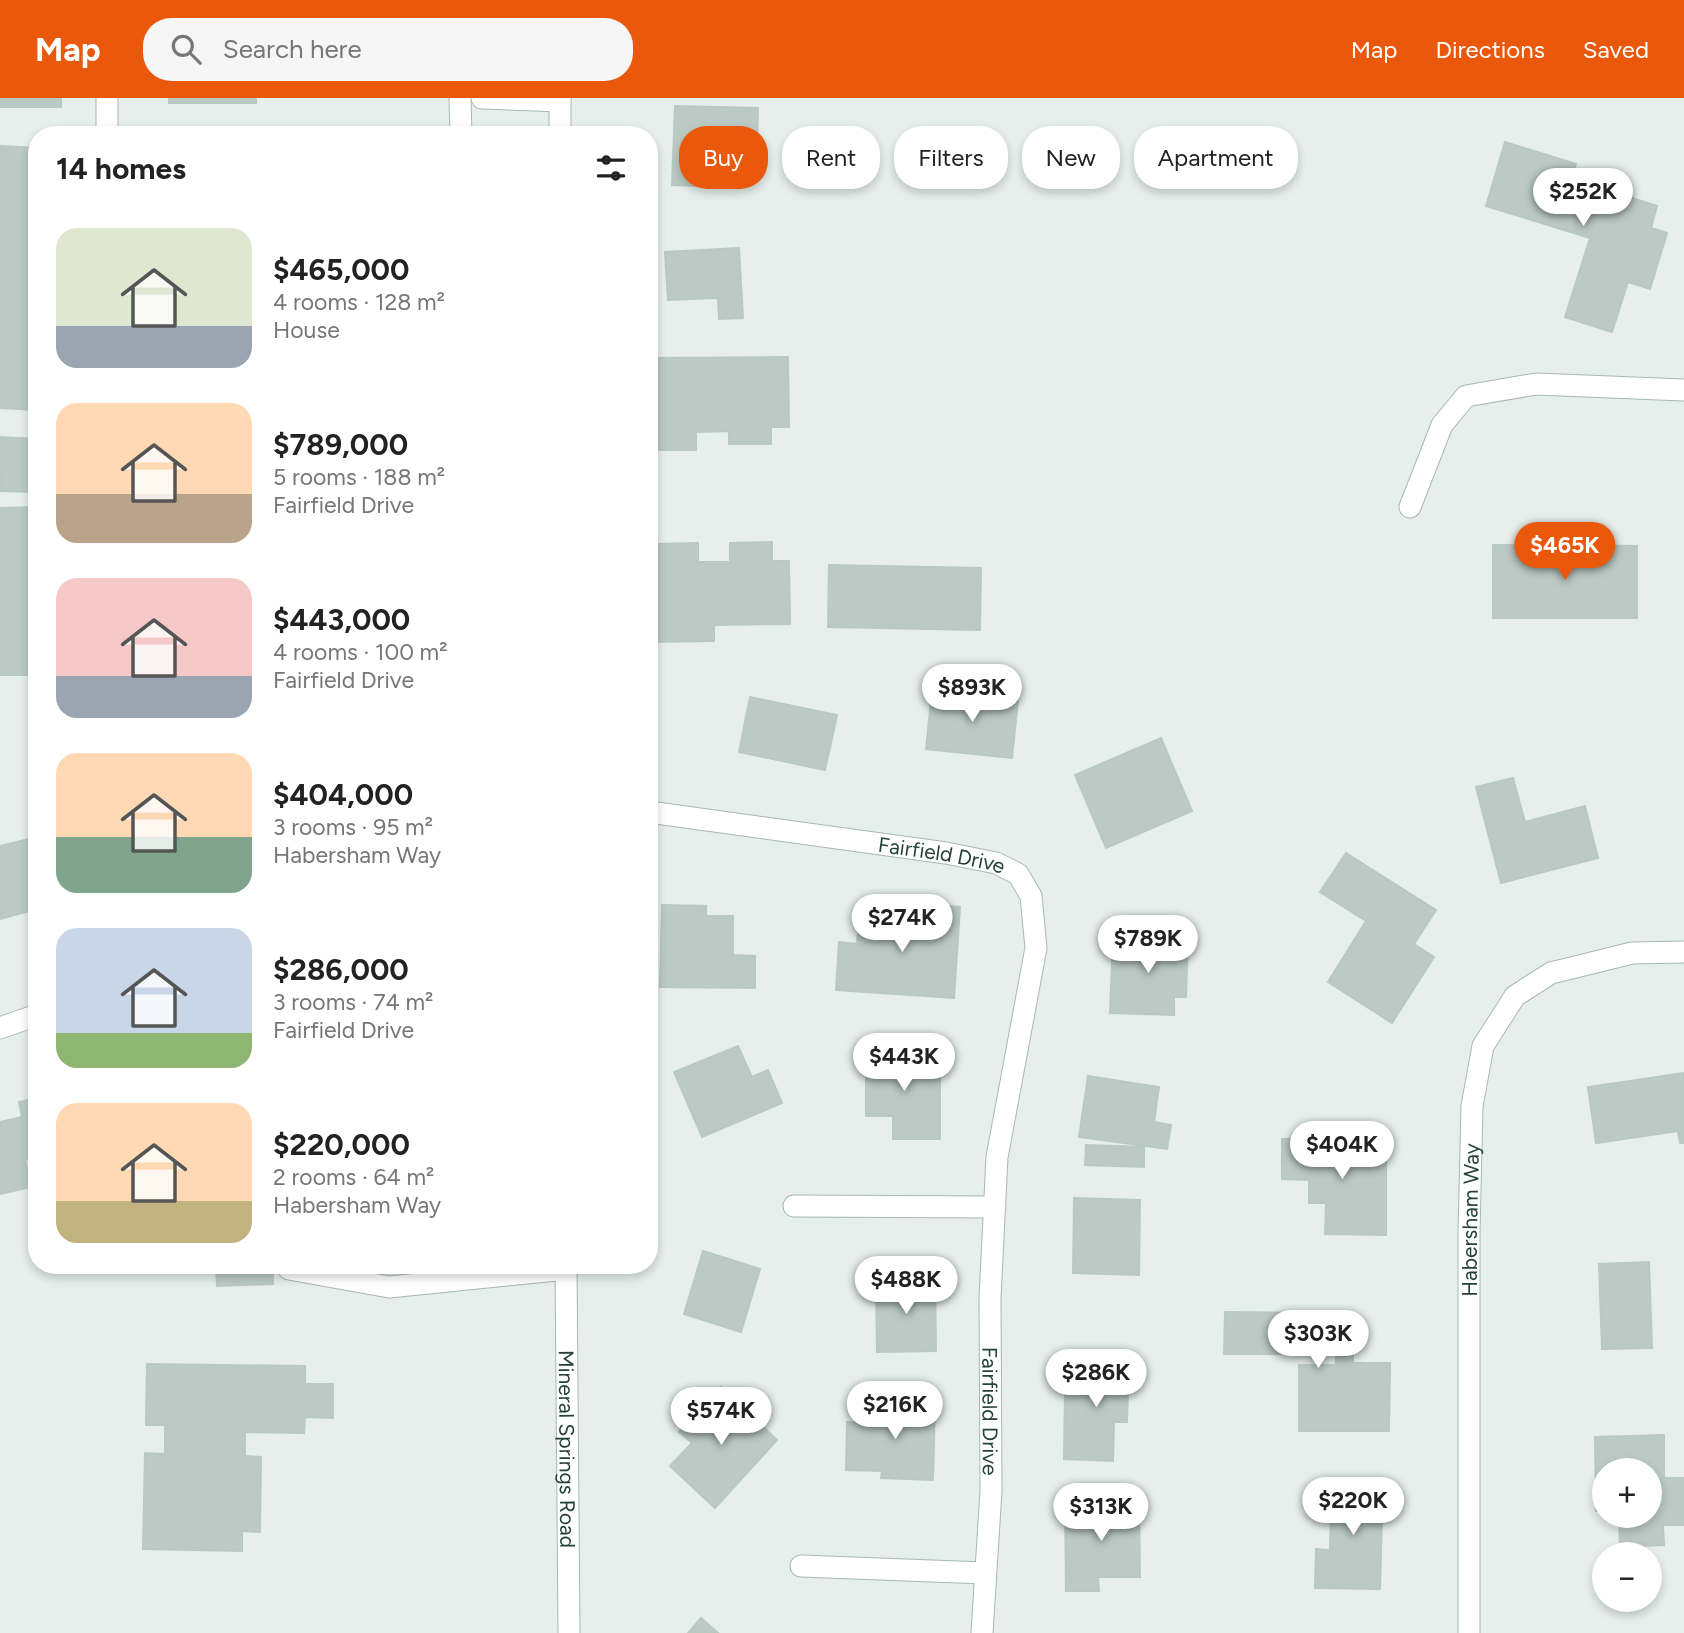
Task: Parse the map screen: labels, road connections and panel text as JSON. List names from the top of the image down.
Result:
{
  "streets": {
    "street": ["Fairfield Drive", "Habersham Way", "Mineral Springs Road"]
  },
  "page": {
    "header": "Map",
    "search": "Search here",
    "nav": ["Map", "Directions", "Saved"],
    "chip": [
      "Buy",
      "Rent",
      "Filters",
      "New",
      "Apartment"
    ],
    "heading": "14 homes",
    "price": [
      "$252K",
      "$465K",
      "$893K",
      "$274K",
      "$789K",
      "$443K",
      "$404K",
      "$488K",
      "$303K",
      "$286K",
      "$216K",
      "$574K",
      "$220K",
      "$313K"
    ],
    "list": [
      {
        "name": "$465,000",
        "note": "4 rooms · 128 m² · House"
      },
      {
        "name": "$789,000",
        "note": "5 rooms · 188 m² · Fairfield Drive"
      },
      {
        "name": "$443,000",
        "note": "4 rooms · 100 m² · Fairfield Drive"
      },
      {
        "name": "$404,000",
        "note": "3 rooms · 95 m² · Habersham Way"
      },
      {
        "name": "$286,000",
        "note": "3 rooms · 74 m² · Fairfield Drive"
      },
      {
        "name": "$220,000",
        "note": "2 rooms · 64 m² · Habersham Way"
      }
    ],
    "map_buttons": ["+", "−"]
  }
}
